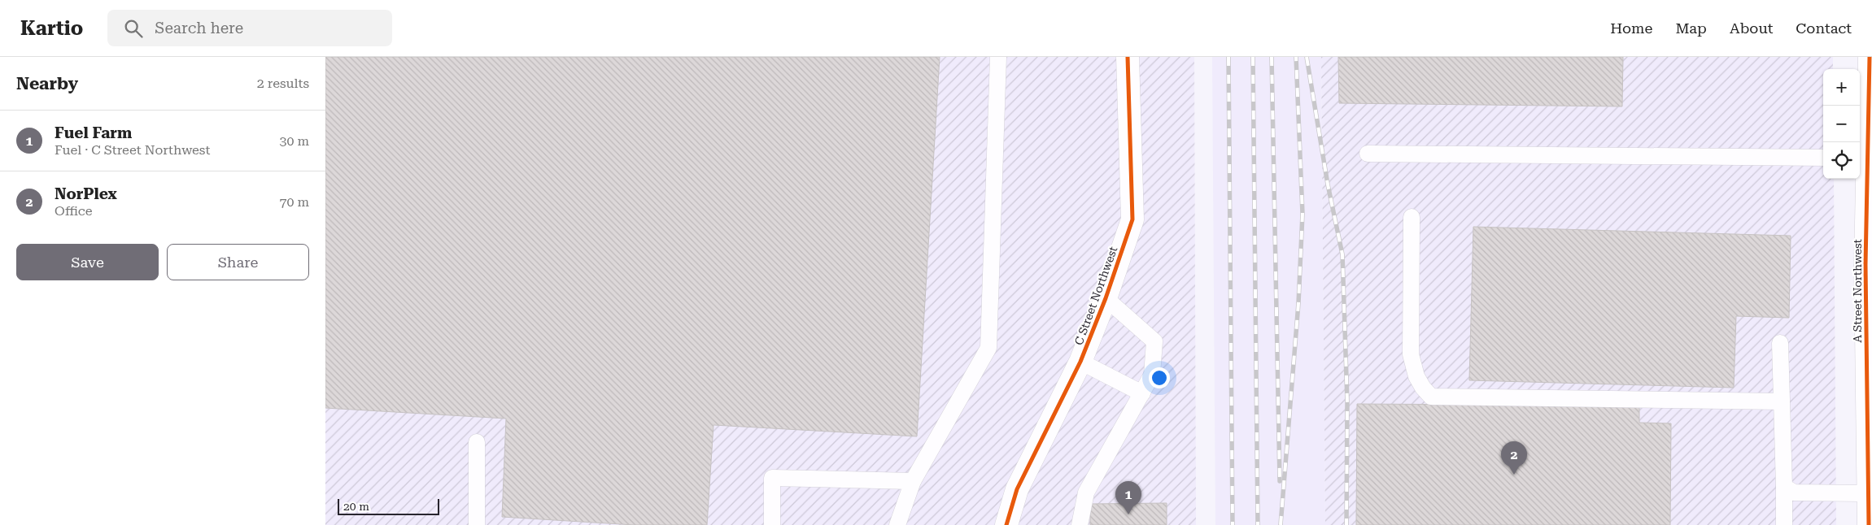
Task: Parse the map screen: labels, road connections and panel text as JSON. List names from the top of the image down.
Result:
{
  "streets": {
    "street": ["A Street Northwest", "C Street Northwest"]
  },
  "scale_bar": "20 m",
  "page": {
    "header": "Kartio",
    "search": "Search here",
    "nav": [
      "Home",
      "Map",
      "About",
      "Contact"
    ],
    "heading": ["Nearby", "2 results"],
    "map_buttons": ["+", "−"],
    "list": [
      {
        "mark": "1",
        "name": "Fuel Farm",
        "note": "Fuel · C Street Northwest",
        "value": "30 m"
      },
      {
        "mark": "2",
        "name": "NorPlex",
        "note": "Office",
        "value": "70 m"
      }
    ],
    "buttons": ["Save", "Share"],
    "pins": ["2", "1"],
    "scale": "20 m"
  }
}
